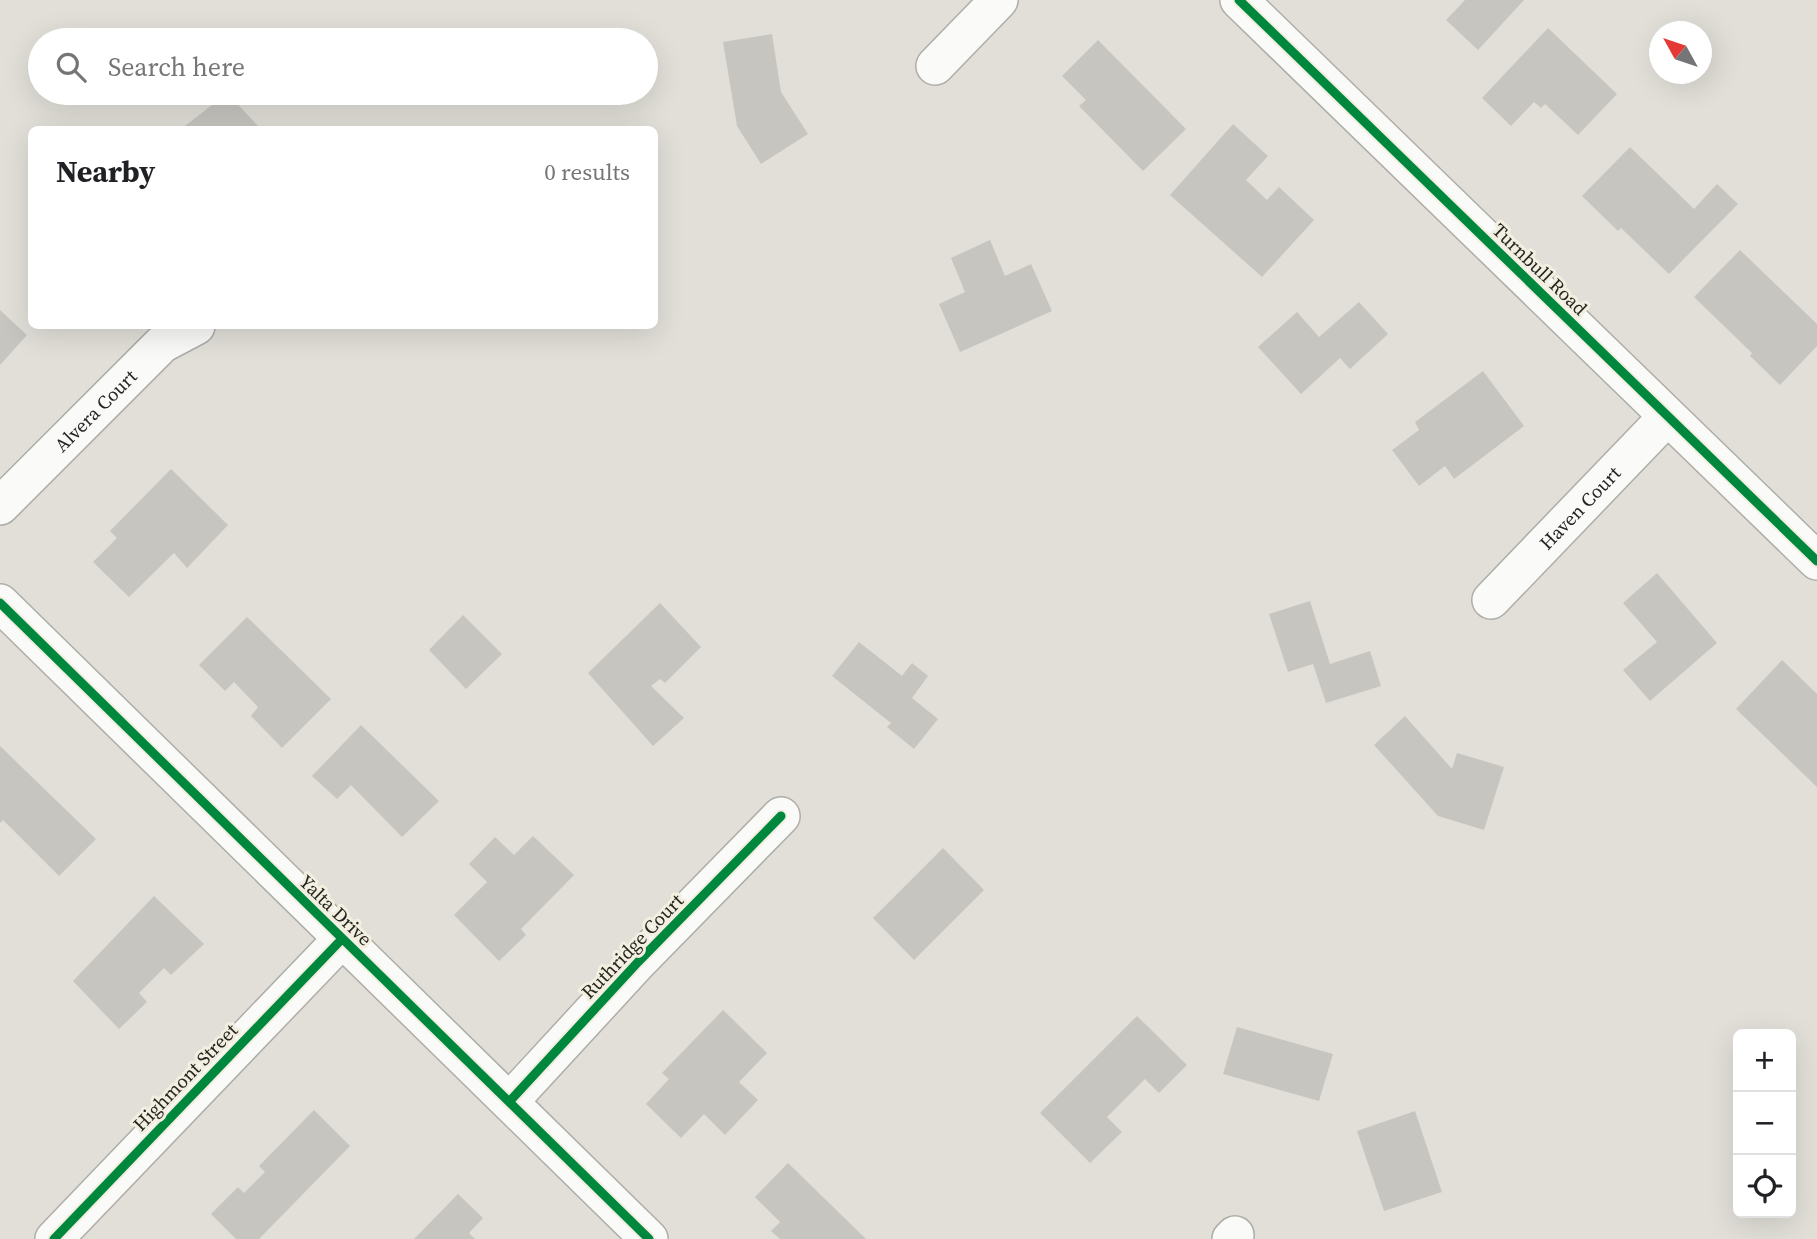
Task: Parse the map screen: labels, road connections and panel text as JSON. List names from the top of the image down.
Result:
{
  "streets": {
    "street": [
      "Turnbull Road",
      "Alvera Court",
      "Haven Court",
      "Yalta Drive",
      "Ruthridge Court",
      "Highmont Street"
    ]
  },
  "crossings": [
    ["Turnbull Road", "Haven Court"],
    ["Yalta Drive", "Ruthridge Court"],
    ["Yalta Drive", "Highmont Street"]
  ],
  "north": "top left",
  "page": {
    "search": "Search here",
    "heading": ["Nearby", "0 results"],
    "map_buttons": ["+", "−"]
  }
}
